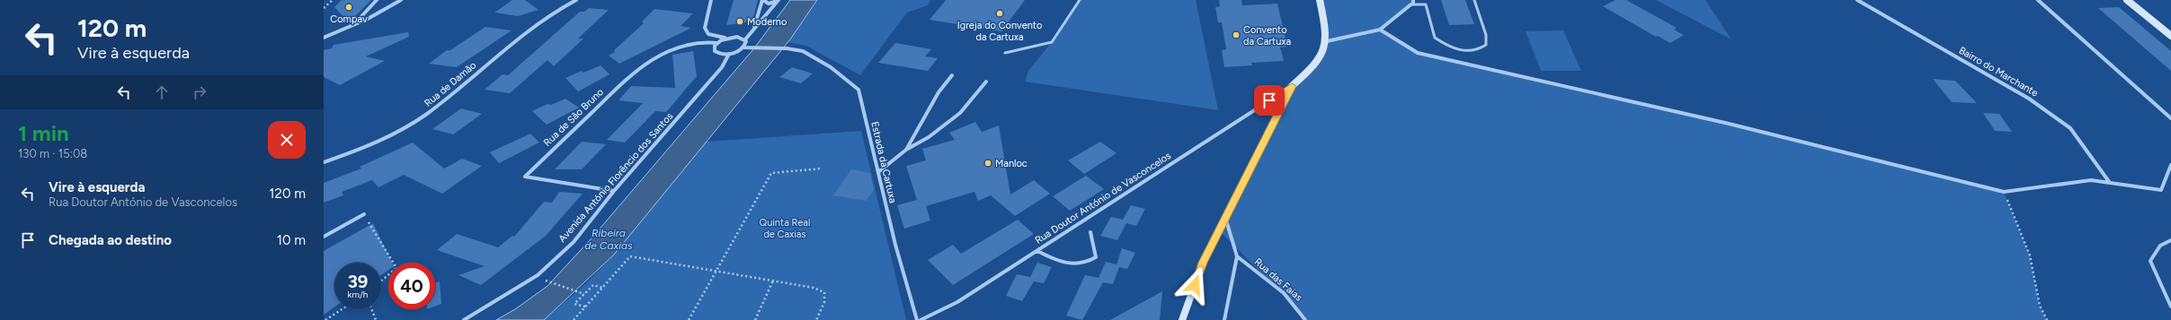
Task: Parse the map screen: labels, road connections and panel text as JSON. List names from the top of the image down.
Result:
{
  "streets": {
    "street": [
      "Bairro do Marchante",
      "Rua de Damão",
      "Rua de São Bruno",
      "Estrada da Cartuxa",
      "Avenida António Florêncio dos Santos",
      "Rua Doutor António de Vasconcelos",
      "Rua das Faias"
    ]
  },
  "crossings": [
    ["Rua de São Bruno", "Avenida António Florêncio dos Santos"]
  ],
  "water": ["Ribeira de Caxias"],
  "parks": ["Quinta Real de Caxias"],
  "places": [
    "Compav",
    "Igreja do Convento da Cartuxa",
    "Moderno",
    "Convento da Cartuxa",
    "Manloc"
  ],
  "page": {
    "turn": ["120 m", "Vire à esquerda"],
    "heading": ["1 min", "130 m · 15:08"],
    "list": [
      {
        "name": "Vire à esquerda",
        "note": "Rua Doutor António de Vasconcelos",
        "value": "120 m"
      },
      {
        "name": "Chegada ao destino",
        "value": "10 m"
      }
    ],
    "speed": "39 km/h",
    "limit": "40"
  }
}
